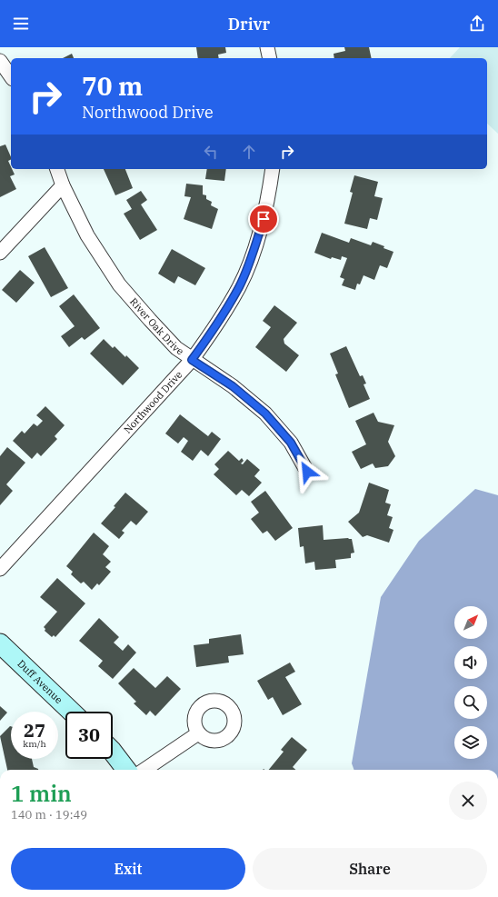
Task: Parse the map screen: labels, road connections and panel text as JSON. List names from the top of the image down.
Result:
{
  "streets": {
    "main road": ["Duff Avenue"],
    "street": ["River Oak Drive", "Northwood Drive"]
  },
  "crossings": [
    ["River Oak Drive", "Northwood Drive"]
  ],
  "north": "top right",
  "page": {
    "header": "Drivr",
    "turn": ["70 m", "Northwood Drive"],
    "speed": "27 km/h",
    "limit": "30",
    "heading": ["1 min", "140 m · 19:49"],
    "buttons": ["Exit", "Share"]
  }
}
